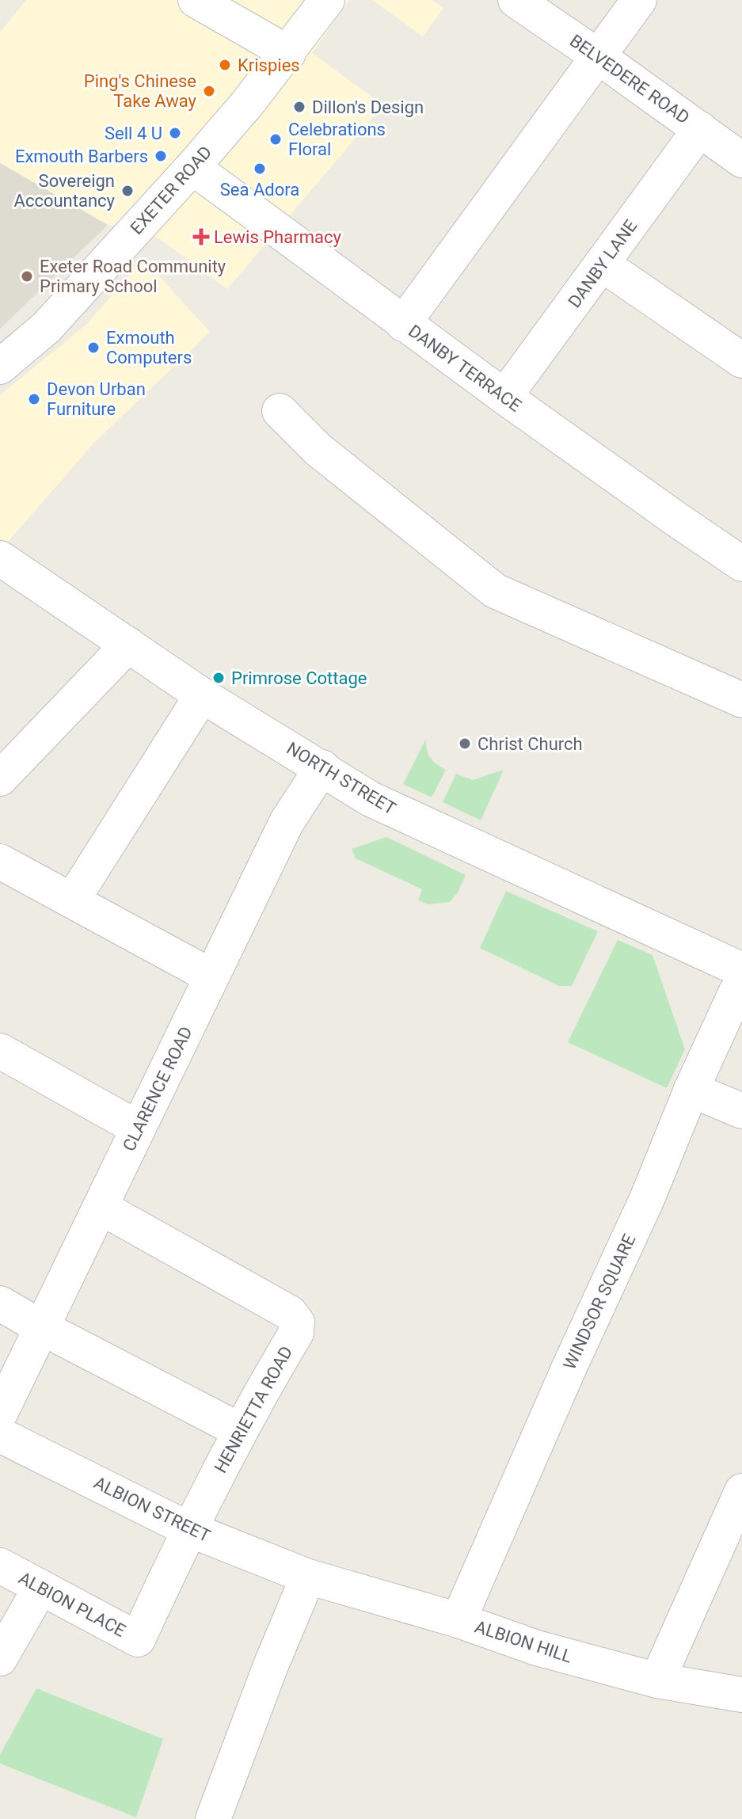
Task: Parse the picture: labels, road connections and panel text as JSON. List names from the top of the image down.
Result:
{
  "streets": {
    "street": [
      "BELVEDERE ROAD",
      "EXETER ROAD",
      "DANBY LANE",
      "DANBY TERRACE",
      "NORTH STREET",
      "CLARENCE ROAD",
      "WINDSOR SQUARE",
      "HENRIETTA ROAD",
      "ALBION STREET",
      "ALBION PLACE",
      "ALBION HILL"
    ]
  },
  "crossings": [
    ["BELVEDERE ROAD", "DANBY LANE"],
    ["EXETER ROAD", "DANBY TERRACE"],
    ["DANBY LANE", "DANBY TERRACE"],
    ["NORTH STREET", "CLARENCE ROAD"],
    ["CLARENCE ROAD", "HENRIETTA ROAD"],
    ["WINDSOR SQUARE", "ALBION HILL"],
    ["HENRIETTA ROAD", "ALBION STREET"],
    ["HENRIETTA ROAD", "ALBION PLACE"],
    ["ALBION STREET", "ALBION PLACE"],
    ["ALBION STREET", "ALBION HILL"]
  ],
  "places": {
    "other": [
      "Krispies",
      "Ping's Chinese Take Away",
      "Dillon's Design",
      "Sell 4 U",
      "Celebrations Floral",
      "Exmouth Barbers",
      "Sea Adora",
      "Sovereign Accountancy",
      "Exeter Road Community Primary School",
      "Exmouth Computers",
      "Devon Urban Furniture",
      "Primrose Cottage",
      "Christ Church"
    ],
    "health": ["Lewis Pharmacy"]
  }
}
